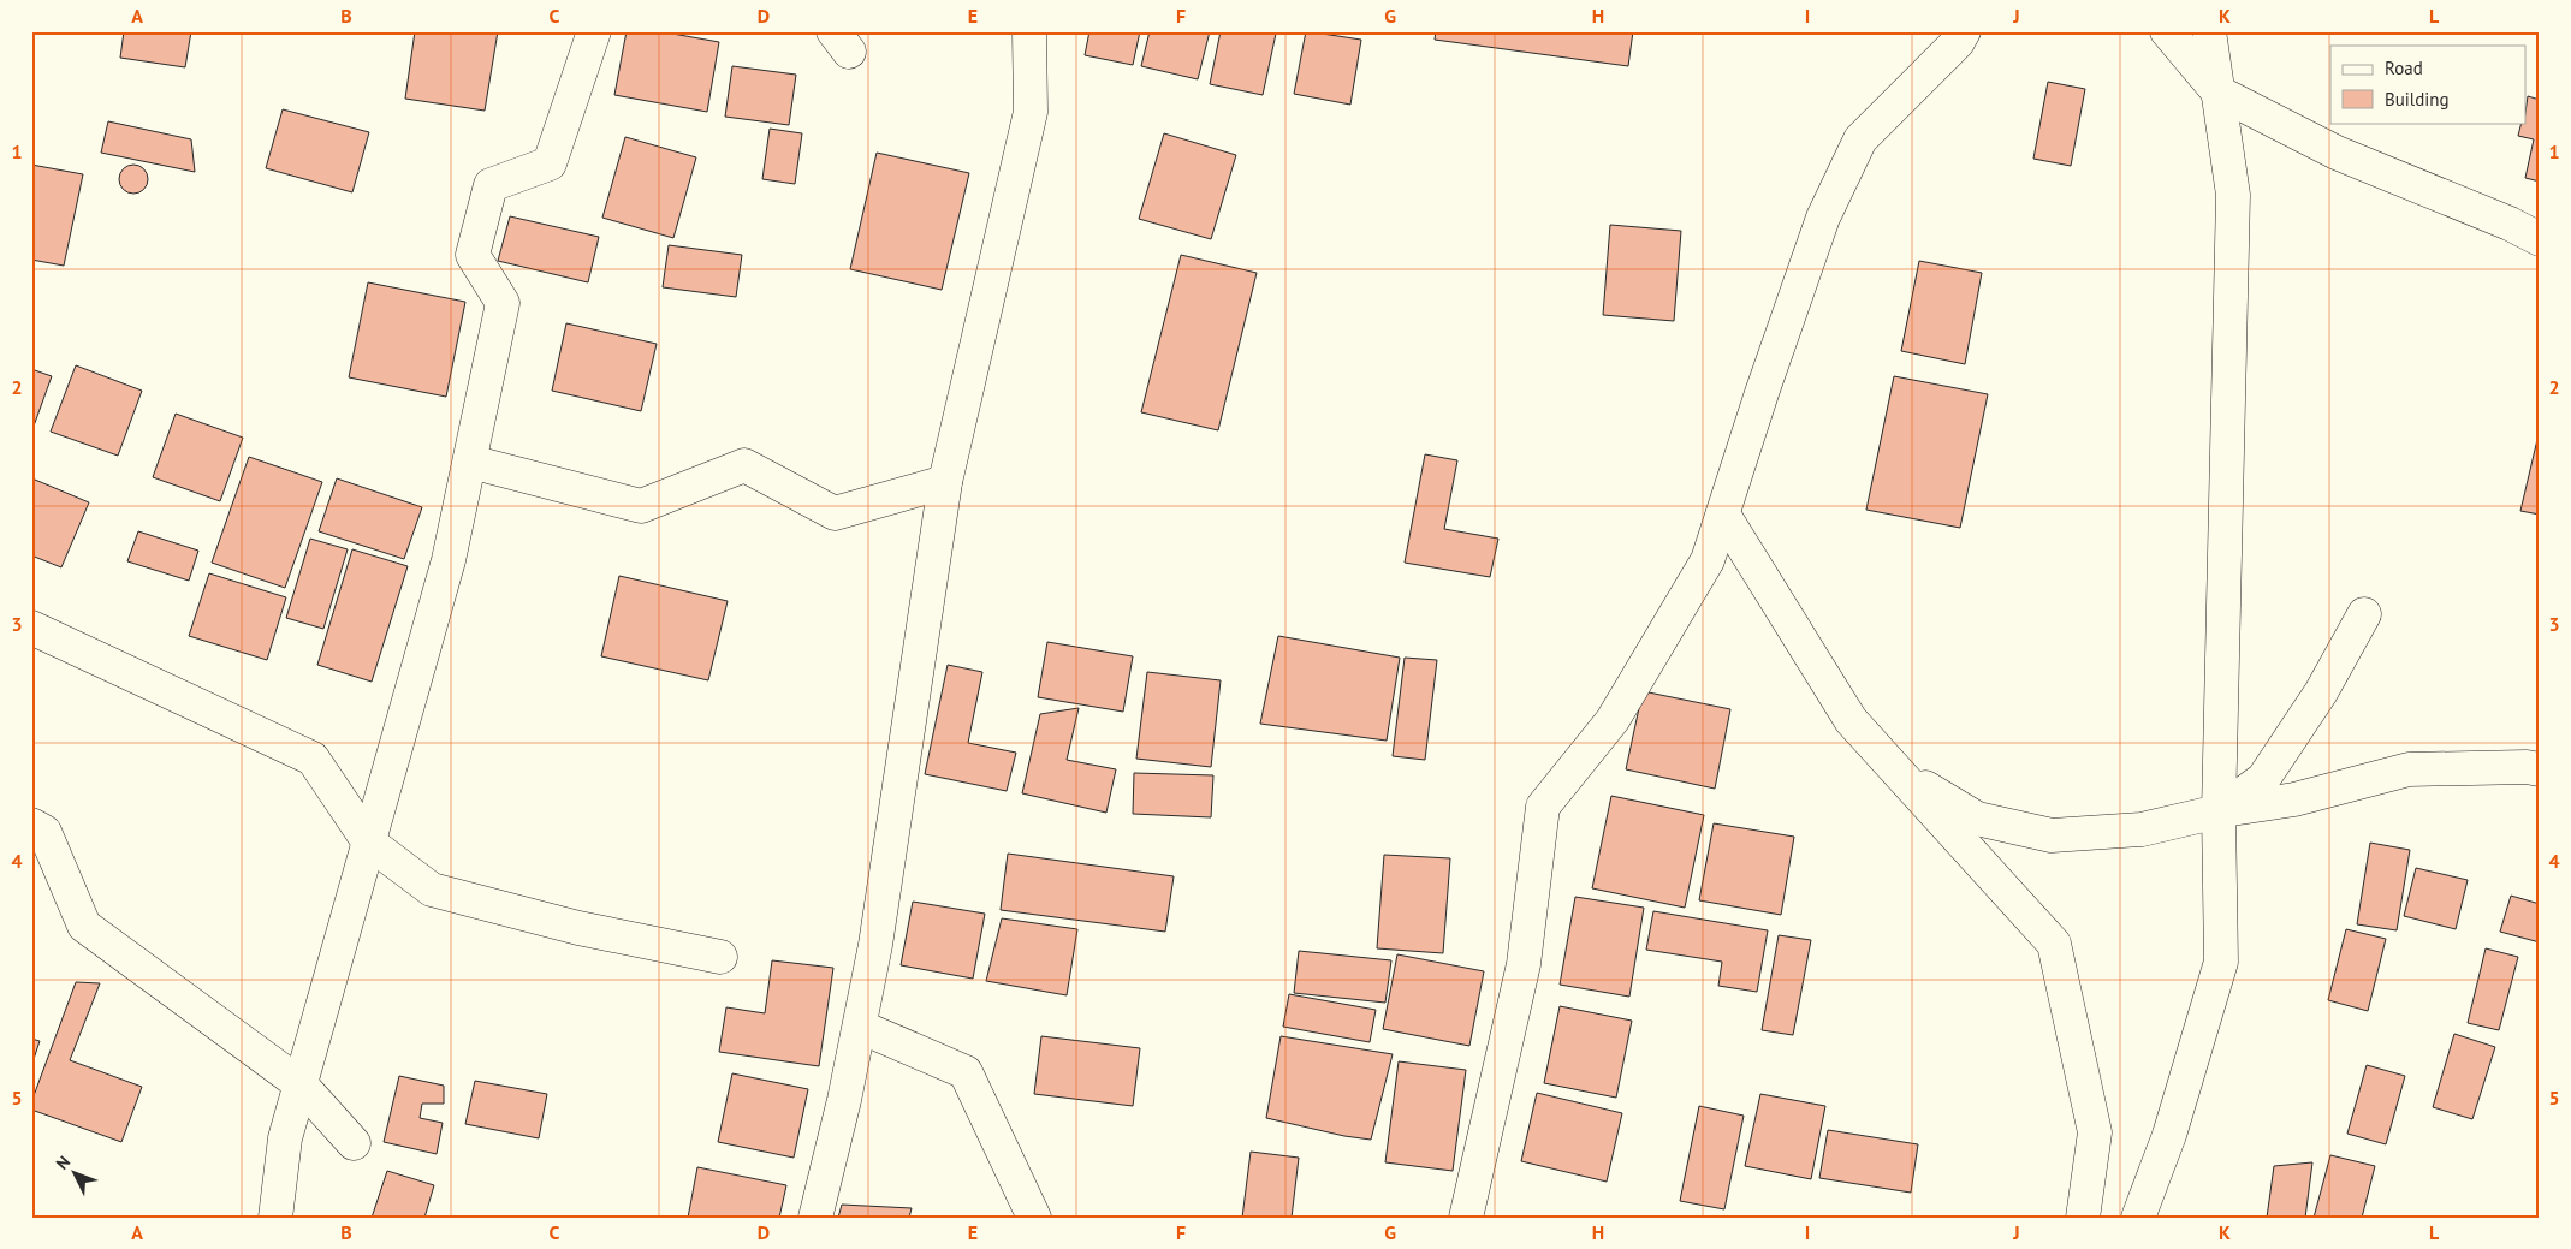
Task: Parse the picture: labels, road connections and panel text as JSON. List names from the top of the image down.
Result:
{
  "legend": ["Road", "Building"],
  "north": "top left",
  "grid": {
    "columns": [
      "A",
      "B",
      "C",
      "D",
      "E",
      "F",
      "G",
      "H",
      "I",
      "J",
      "K",
      "L"
    ],
    "rows": [
      "1",
      "2",
      "3",
      "4",
      "5"
    ]
  }
}
